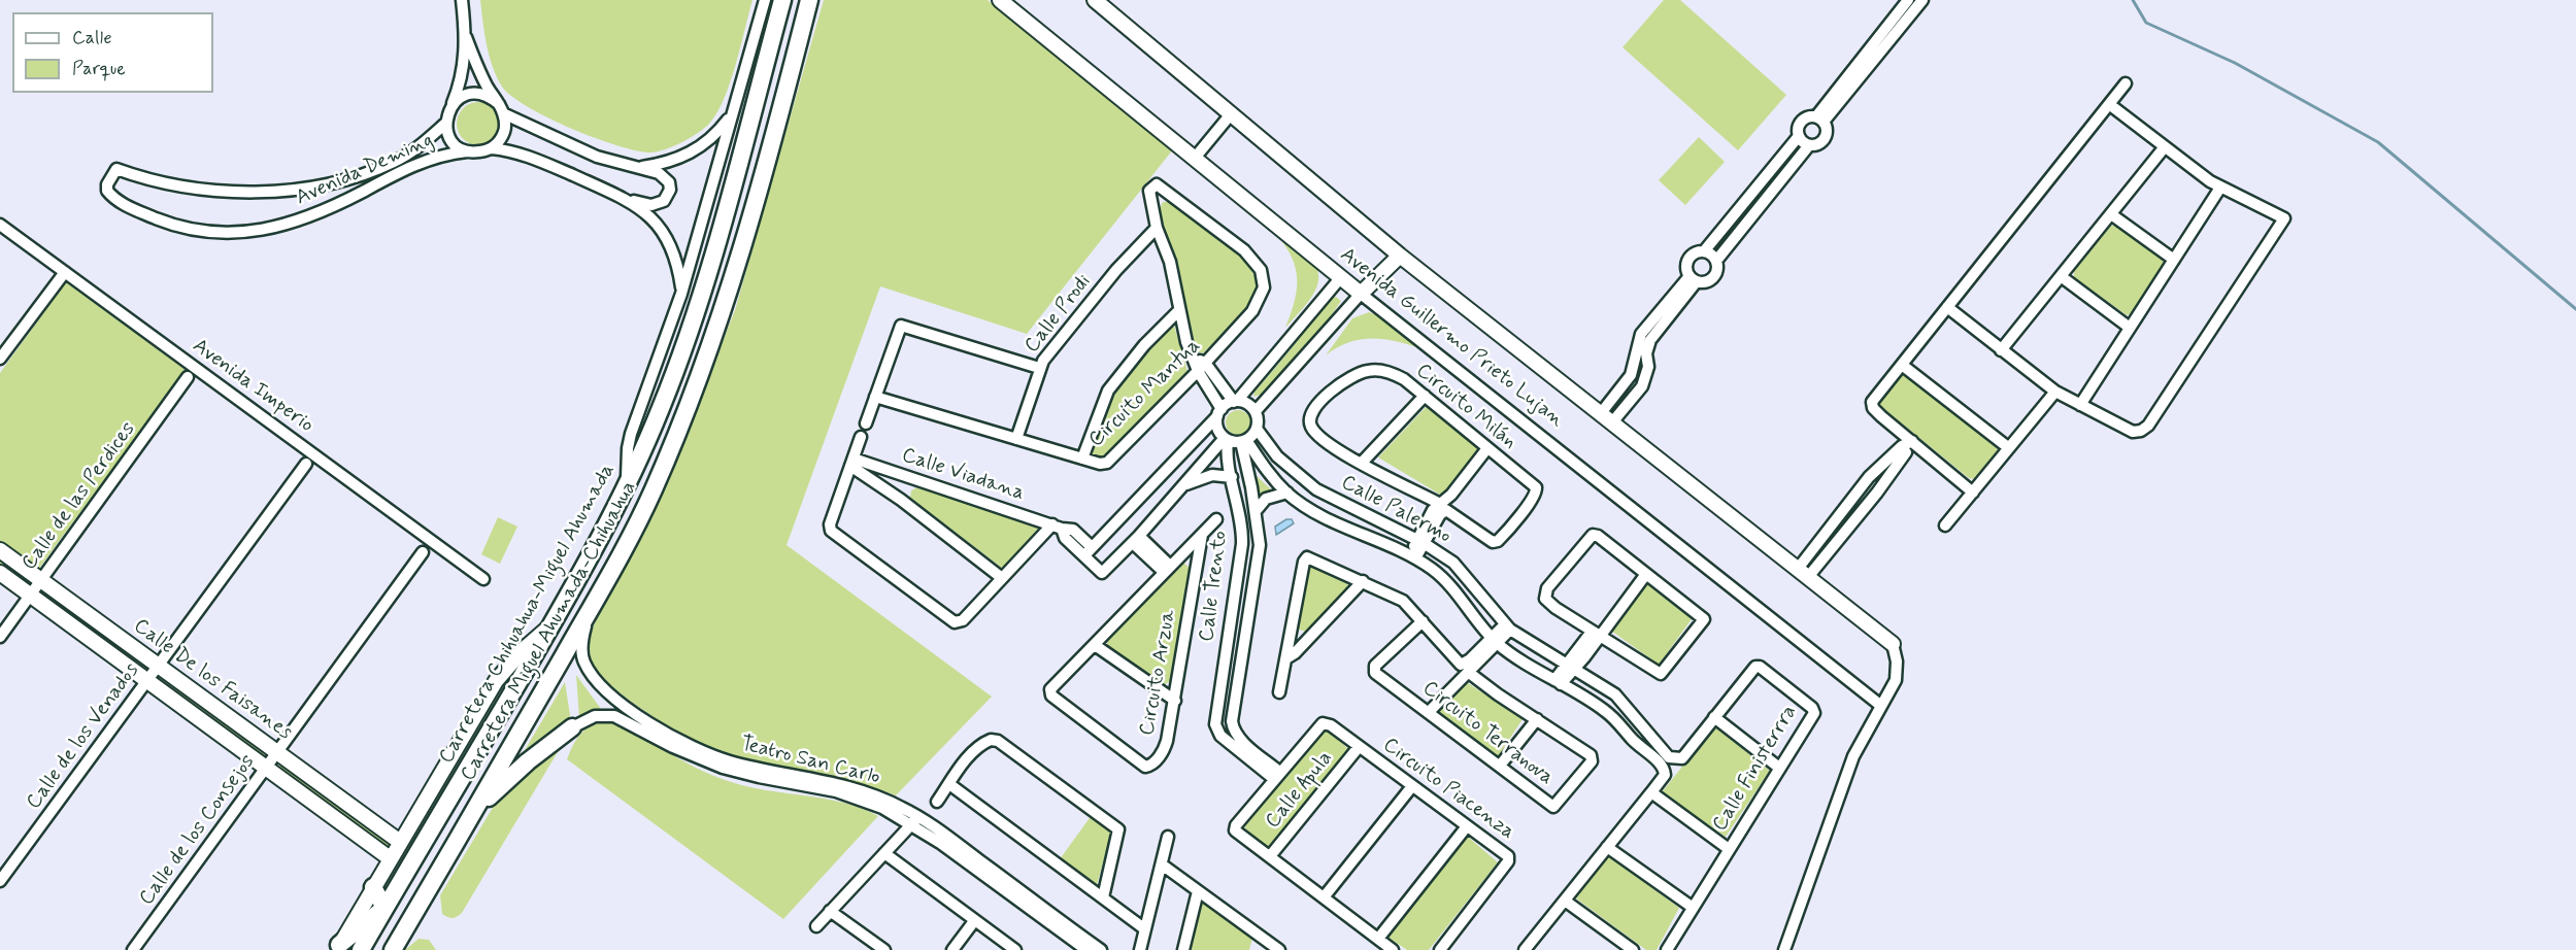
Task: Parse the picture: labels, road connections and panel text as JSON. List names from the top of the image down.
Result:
{
  "streets": {
    "main road": ["Carretera Chihuahua-Miguel Ahumada", "Carretera Miguel Ahumada-Chihuahua"],
    "street": [
      "Avenida Deming",
      "Calle Prodi",
      "Avenida Guillermo Prieto Lujan",
      "Avenida Imperio",
      "Circuito Mantua",
      "Circuito Milán",
      "Calle Viadana",
      "Calle de las Perdices",
      "Calle Palermo",
      "Calle Trento",
      "Circuito Arzua",
      "Calle De los Faisanes",
      "Circuito Terranova",
      "Calle de los Venados",
      "Teatro San Carlo",
      "Calle Finisterrra",
      "Circuito Piacenza",
      "Calle Apula",
      "Calle de los Consejos"
    ]
  },
  "crossings": [
    ["Calle Prodi", "Circuito Mantua"],
    ["Circuito Milán", "Calle Palermo"],
    ["Calle de las Perdices", "Calle De los Faisanes"],
    ["Calle Palermo", "Calle Trento"],
    ["Calle Palermo", "Calle Finisterrra"],
    ["Calle Trento", "Circuito Piacenza"],
    ["Carretera Miguel Ahumada-Chihuahua", "Teatro San Carlo"],
    ["Calle De los Faisanes", "Calle de los Venados"],
    ["Calle De los Faisanes", "Calle de los Consejos"],
    ["Circuito Piacenza", "Calle Apula"]
  ],
  "legend": ["Calle", "Parque"]
}
